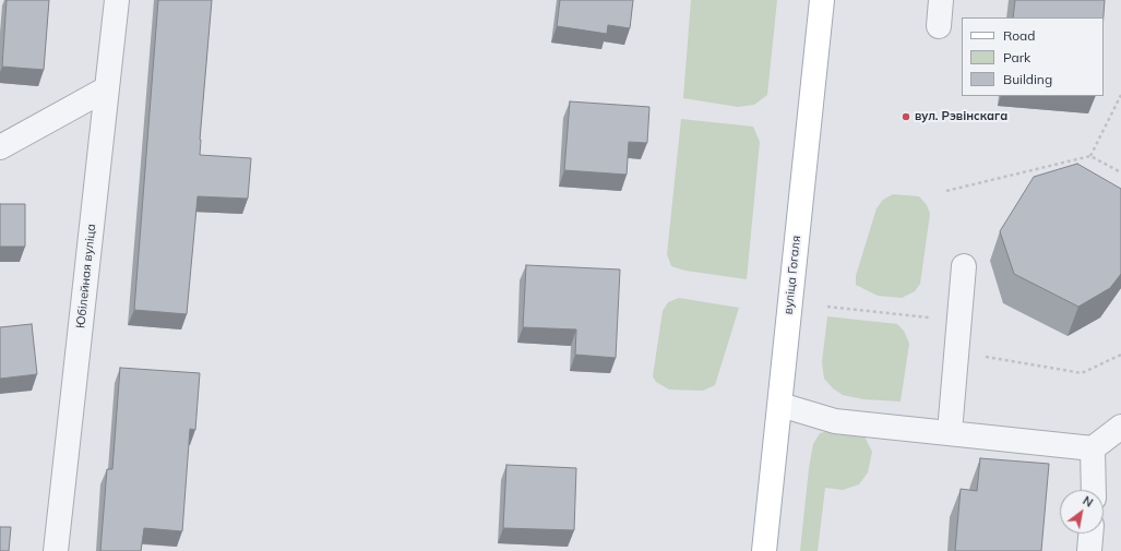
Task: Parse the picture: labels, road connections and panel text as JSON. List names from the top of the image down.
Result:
{
  "streets": {
    "main road": ["вуліца Гогаля"],
    "street": ["Юбілейная вуліца"]
  },
  "places": ["вул. Рэвінскага"],
  "legend": ["Road", "Park", "Building"],
  "north": "top right"
}
